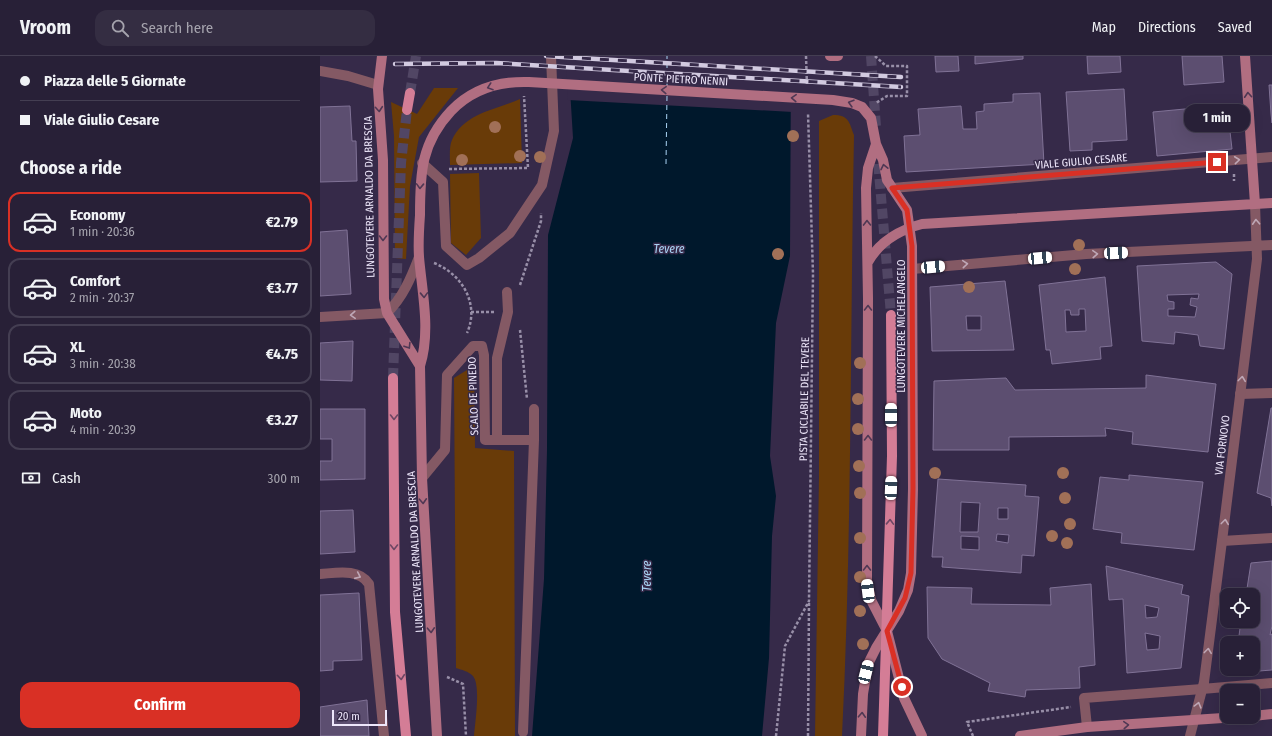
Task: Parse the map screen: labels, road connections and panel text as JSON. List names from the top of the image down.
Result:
{
  "streets": {
    "main road": ["LUNGOTEVERE ARNALDO DA BRESCIA", "LUNGOTEVERE MICHELANGELO"],
    "street": [
      "PONTE PIETRO NENNI",
      "VIALE GIULIO CESARE",
      "SCALO DE PINEDO",
      "VIA FORNOVO"
    ],
    "path": ["PISTA CICLABILE DEL TEVERE"]
  },
  "crossings": [
    ["PONTE PIETRO NENNI", "LUNGOTEVERE ARNALDO DA BRESCIA"],
    ["PONTE PIETRO NENNI", "LUNGOTEVERE MICHELANGELO"],
    ["VIALE GIULIO CESARE", "LUNGOTEVERE MICHELANGELO"],
    ["LUNGOTEVERE ARNALDO DA BRESCIA", "SCALO DE PINEDO"]
  ],
  "one_way": ["PONTE PIETRO NENNI", "LUNGOTEVERE ARNALDO DA BRESCIA", "VIA FORNOVO"],
  "water": ["Tevere"],
  "scale_bar": "20 m",
  "page": {
    "header": "Vroom",
    "search": "Search here",
    "nav": ["Map", "Directions", "Saved"],
    "banner": ["Piazza delle 5 Giornate", "Viale Giulio Cesare"],
    "bubble": "1 min",
    "heading": "Choose a ride",
    "list": [
      {
        "name": "Economy",
        "note": "1 min · 20:36",
        "value": "€2.79"
      },
      {
        "name": "Comfort",
        "note": "2 min · 20:37",
        "value": "€3.77"
      },
      {
        "name": "XL",
        "note": "3 min · 20:38",
        "value": "€4.75"
      },
      {
        "name": "Moto",
        "note": "4 min · 20:39",
        "value": "€3.27"
      }
    ],
    "pay": ["Cash", "300 m"],
    "map_buttons": ["+", "−"],
    "buttons": "Confirm",
    "scale": "20 m"
  }
}
